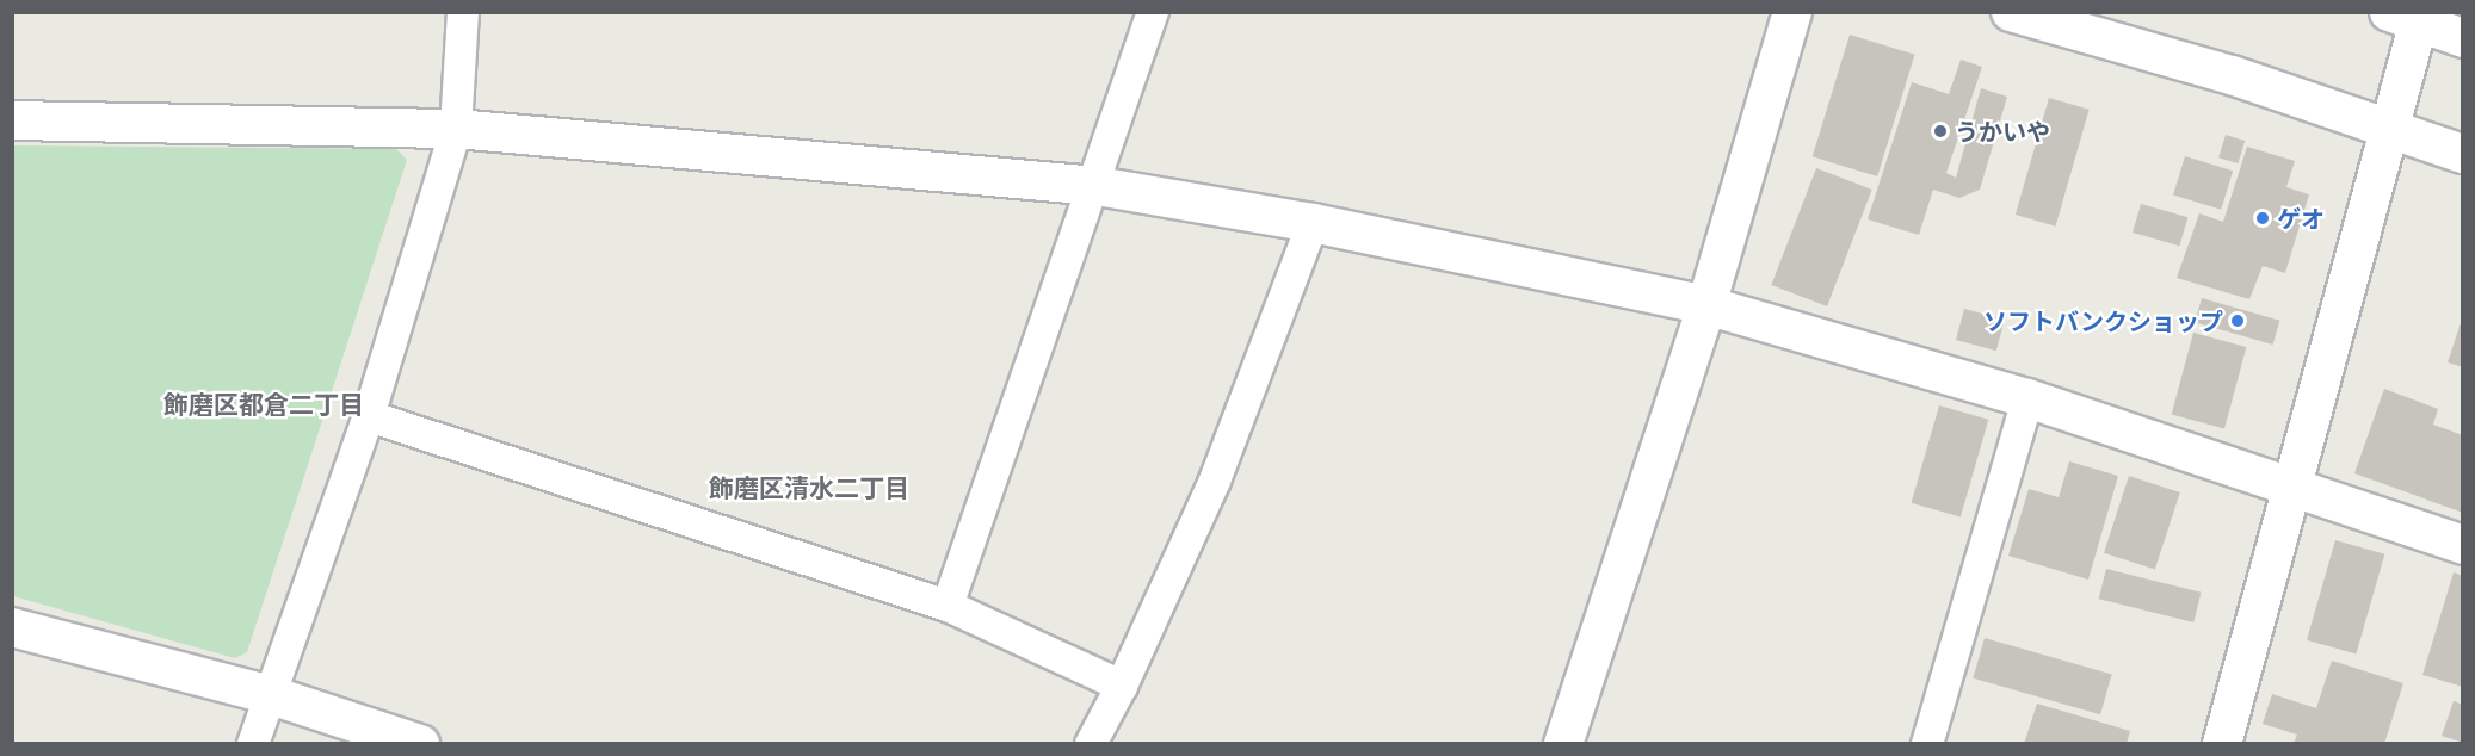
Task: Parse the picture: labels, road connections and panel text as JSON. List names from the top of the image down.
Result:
{
  "districts": ["飾磨区都倉二丁目", "飾磨区清水二丁目"],
  "places": ["うかいや", "ゲオ", "ソフトバンクショップ"]
}
